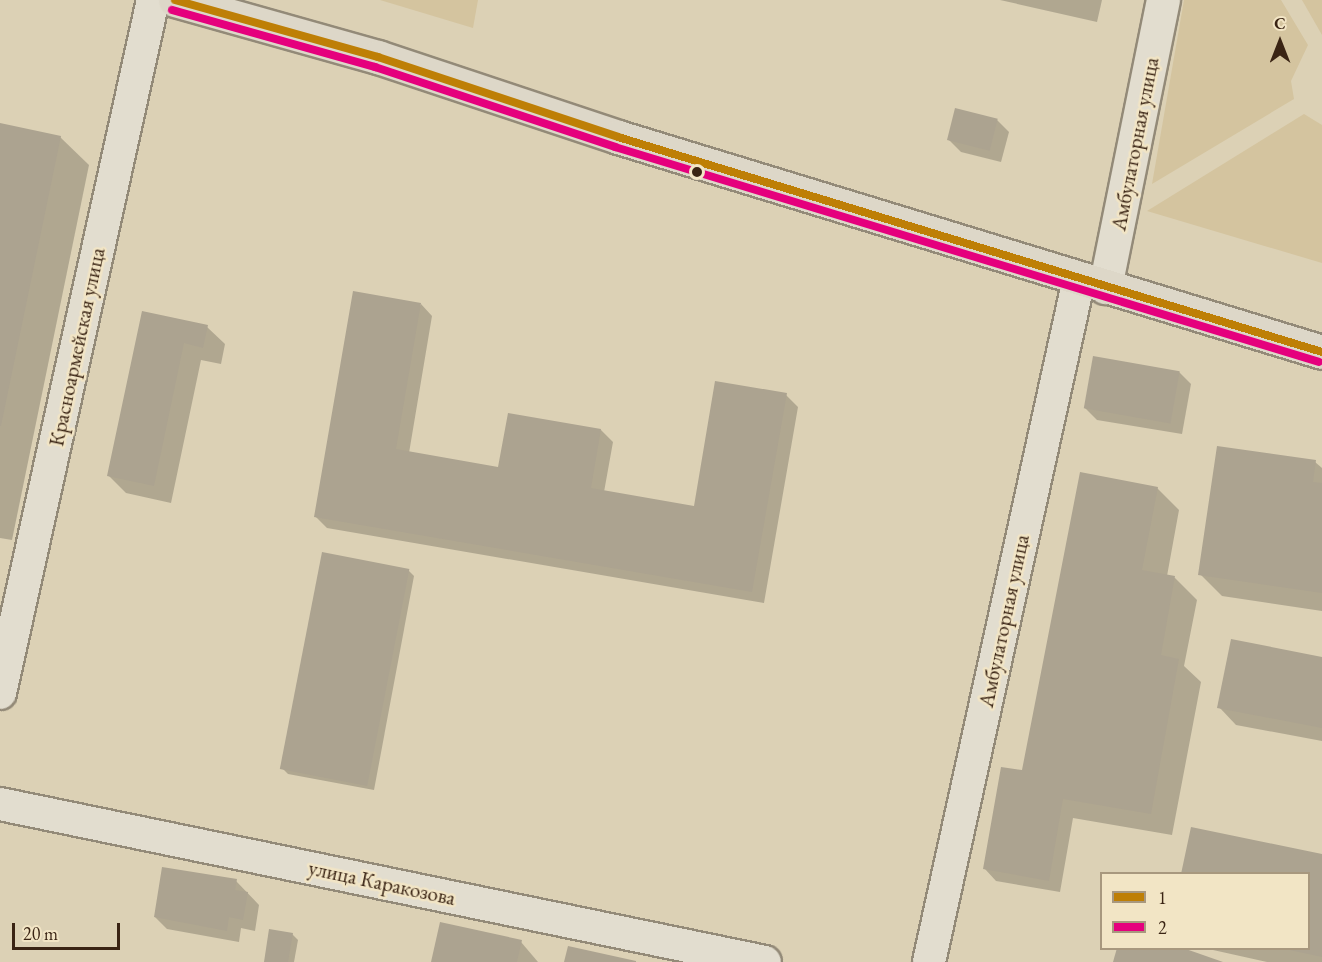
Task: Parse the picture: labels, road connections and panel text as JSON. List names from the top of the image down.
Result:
{
  "streets": {
    "street": ["Амбулаторная улица", "Красноармейская улица", "улица Каракозова"]
  },
  "lines": ["transit line 1", "transit line 2"],
  "legend": ["1", "2"],
  "scale_bar": "20 m",
  "north": "top"
}
